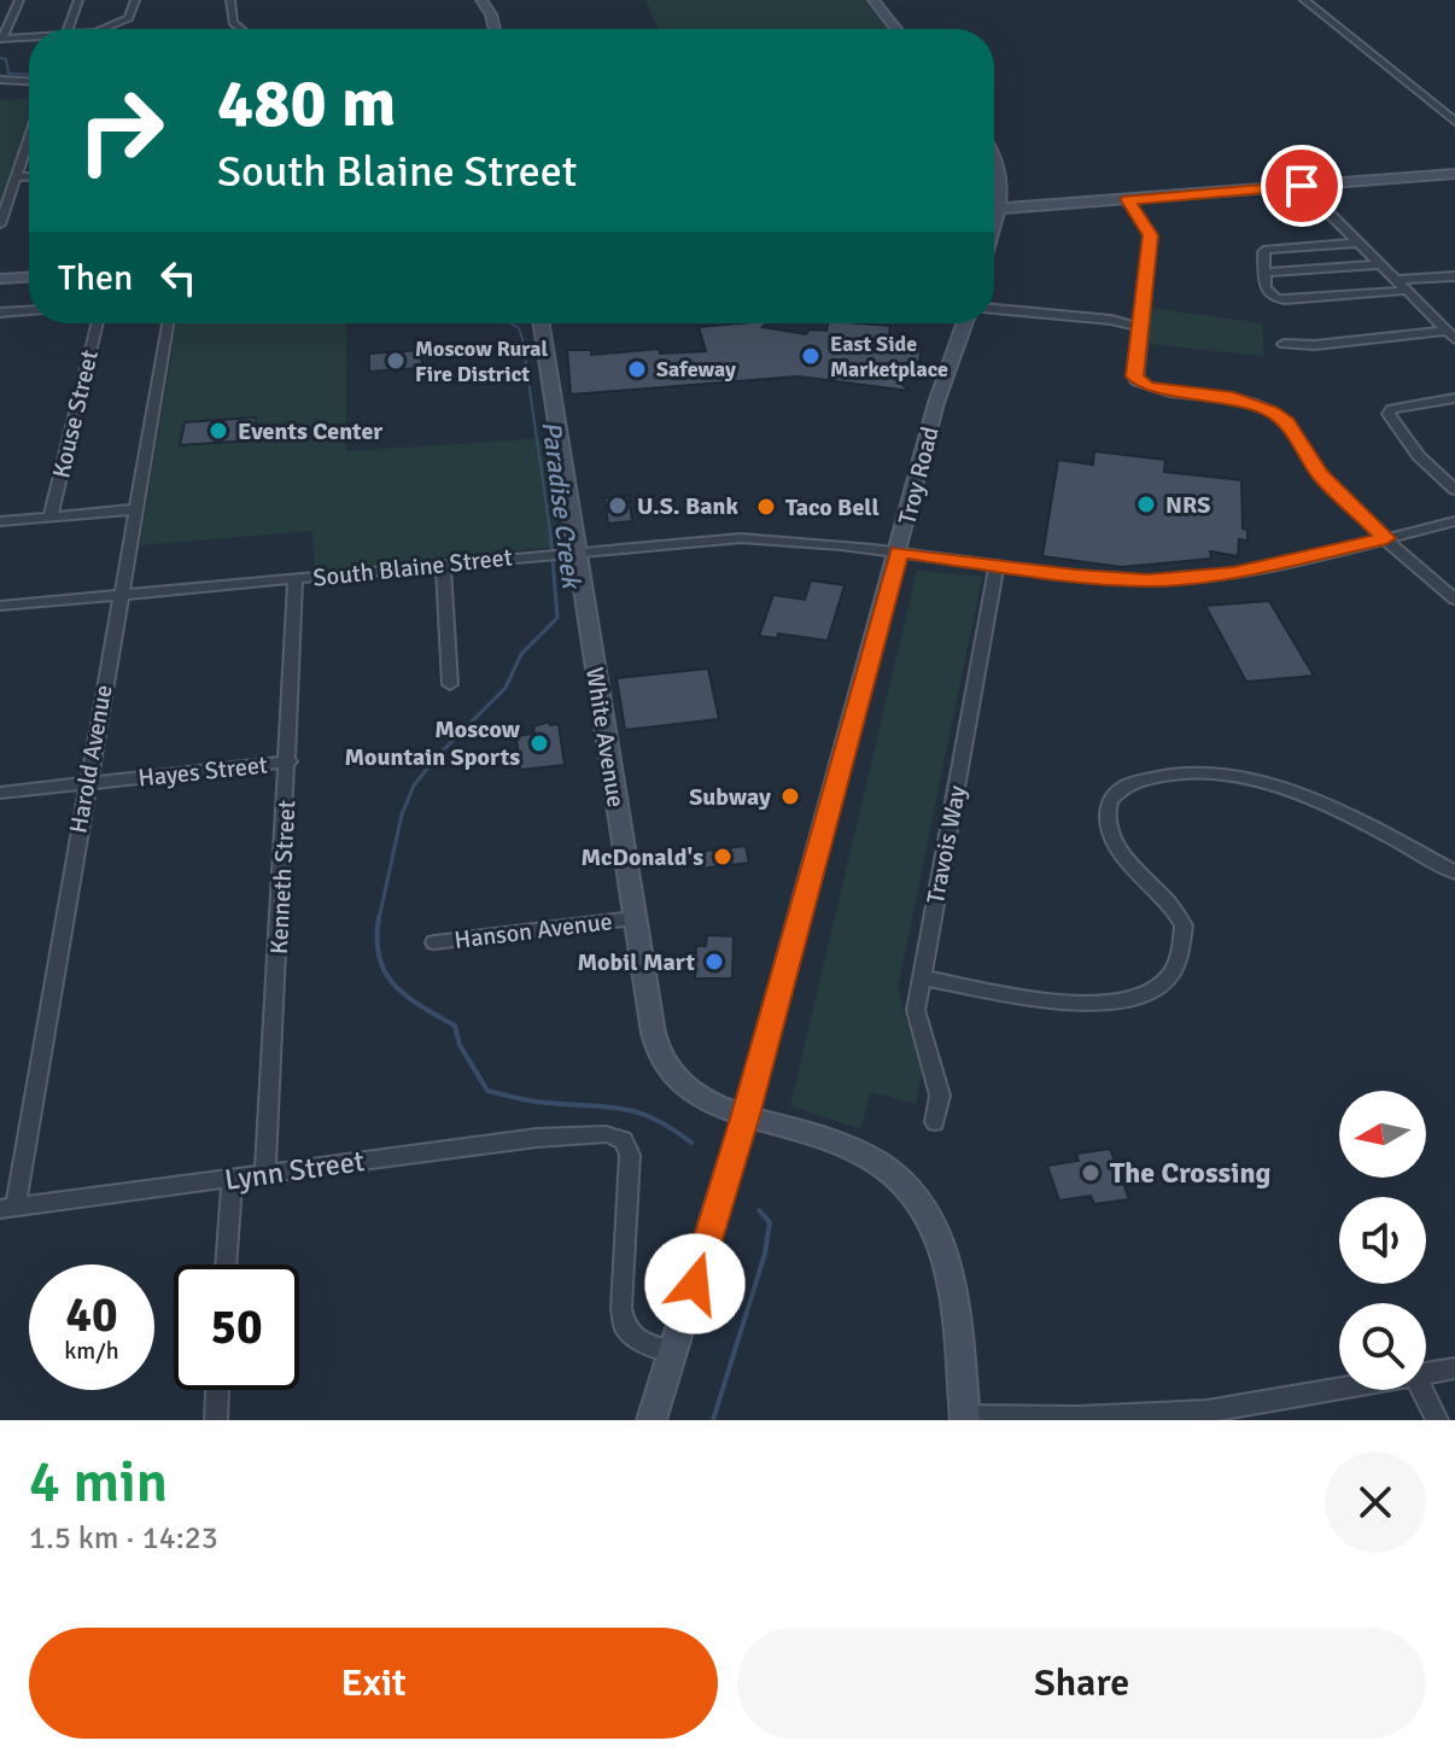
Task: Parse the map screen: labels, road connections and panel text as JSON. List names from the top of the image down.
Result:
{
  "streets": {
    "street": [
      "Kouse Street",
      "Troy Road",
      "South Blaine Street",
      "White Avenue",
      "Harold Avenue",
      "Hayes Street",
      "Travois Way",
      "Kenneth Street",
      "Hanson Avenue",
      "Lynn Street"
    ]
  },
  "crossings": [
    ["Troy Road", "South Blaine Street"],
    ["Troy Road", "White Avenue"],
    ["Troy Road", "Lynn Street"],
    ["South Blaine Street", "White Avenue"],
    ["South Blaine Street", "Harold Avenue"],
    ["South Blaine Street", "Travois Way"],
    ["South Blaine Street", "Kenneth Street"],
    ["White Avenue", "Hanson Avenue"],
    ["Harold Avenue", "Hayes Street"],
    ["Harold Avenue", "Lynn Street"],
    ["Hayes Street", "Kenneth Street"],
    ["Kenneth Street", "Lynn Street"]
  ],
  "water": ["Paradise Creek"],
  "places": [
    "East Side Marketplace",
    "Moscow Rural Fire District",
    "Safeway",
    "Events Center",
    "NRS",
    "U.S. Bank",
    "Taco Bell",
    "Moscow Mountain Sports",
    "Subway",
    "McDonald's",
    "Mobil Mart",
    "The Crossing"
  ],
  "north": "left",
  "page": {
    "turn": ["480 m", "South Blaine Street"],
    "then": "Then",
    "speed": "40 km/h",
    "limit": "50",
    "heading": ["4 min", "1.5 km · 14:23"],
    "buttons": ["Exit", "Share"]
  }
}
